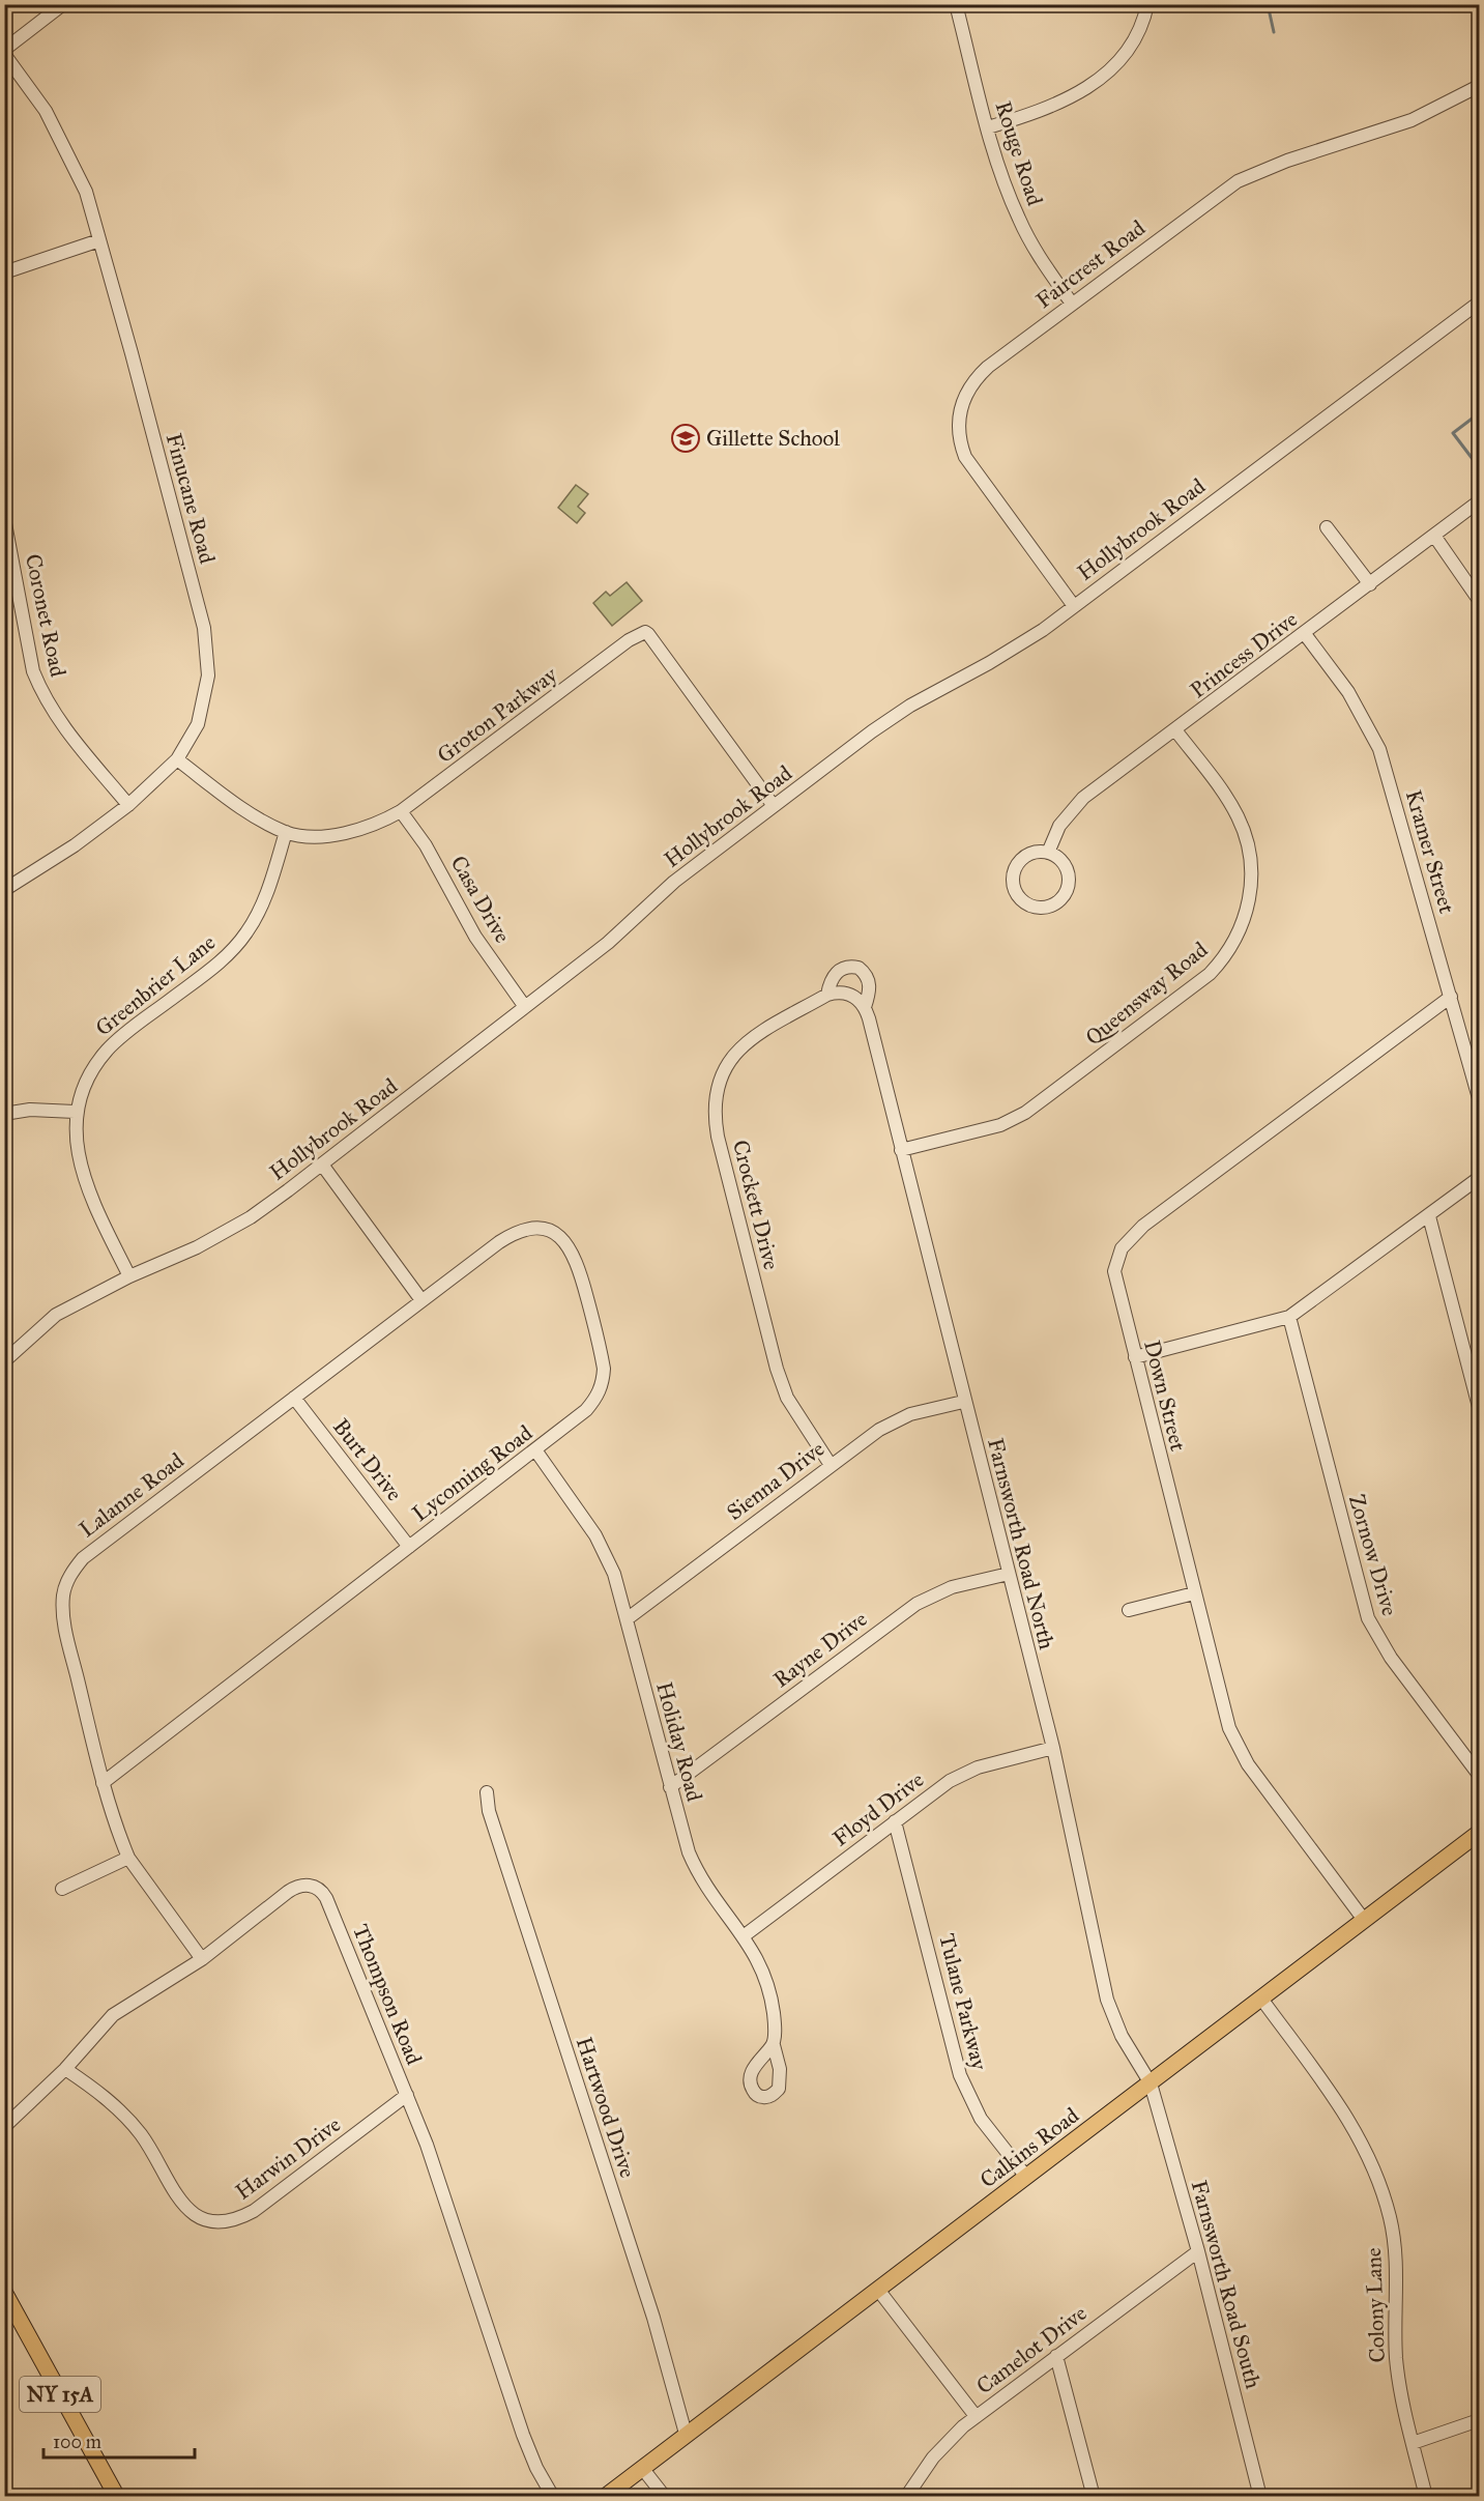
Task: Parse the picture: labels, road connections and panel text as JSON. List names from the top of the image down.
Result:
{
  "streets": {
    "main road": ["Calkins Road", "NY 15A"],
    "street": [
      "Rouge Road",
      "Faircrest Road",
      "Finucane Road",
      "Hollybrook Road",
      "Coronet Road",
      "Princess Drive",
      "Groton Parkway",
      "Kramer Street",
      "Casa Drive",
      "Greenbrier Lane",
      "Queensway Road",
      "Crockett Drive",
      "Down Street",
      "Burt Drive",
      "Lycoming Road",
      "Sienna Drive",
      "Lalanne Road",
      "Farnsworth Road North",
      "Zornow Drive",
      "Rayne Drive",
      "Holiday Road",
      "Floyd Drive",
      "Thompson Road",
      "Tulane Parkway",
      "Hartwood Drive",
      "Harwin Drive",
      "Farnsworth Road South",
      "Colony Lane",
      "Camelot Drive"
    ]
  },
  "crossings": [
    ["Rouge Road", "Faircrest Road"],
    ["Faircrest Road", "Hollybrook Road"],
    ["Finucane Road", "Coronet Road"],
    ["Finucane Road", "Groton Parkway"],
    ["Hollybrook Road", "Groton Parkway"],
    ["Hollybrook Road", "Casa Drive"],
    ["Hollybrook Road", "Greenbrier Lane"],
    ["Princess Drive", "Kramer Street"],
    ["Princess Drive", "Queensway Road"],
    ["Groton Parkway", "Casa Drive"],
    ["Groton Parkway", "Greenbrier Lane"],
    ["Kramer Street", "Down Street"],
    ["Queensway Road", "Farnsworth Road North"],
    ["Crockett Drive", "Sienna Drive"],
    ["Crockett Drive", "Farnsworth Road North"],
    ["Down Street", "Calkins Road"],
    ["Burt Drive", "Lycoming Road"],
    ["Burt Drive", "Lalanne Road"],
    ["Lycoming Road", "Lalanne Road"],
    ["Lycoming Road", "Holiday Road"],
    ["Sienna Drive", "Farnsworth Road North"],
    ["Sienna Drive", "Holiday Road"],
    ["Lalanne Road", "Thompson Road"],
    ["Farnsworth Road North", "Rayne Drive"],
    ["Farnsworth Road North", "Floyd Drive"],
    ["Farnsworth Road North", "Calkins Road"],
    ["Farnsworth Road North", "Farnsworth Road South"],
    ["Rayne Drive", "Holiday Road"],
    ["Holiday Road", "Floyd Drive"],
    ["Floyd Drive", "Tulane Parkway"],
    ["Thompson Road", "Harwin Drive"],
    ["Tulane Parkway", "Calkins Road"],
    ["Hartwood Drive", "Calkins Road"],
    ["Calkins Road", "Farnsworth Road South"],
    ["Calkins Road", "Colony Lane"],
    ["Farnsworth Road South", "Camelot Drive"]
  ],
  "places": {
    "school or university": ["Gillette School"]
  },
  "scale_bar": "100 m"
}
